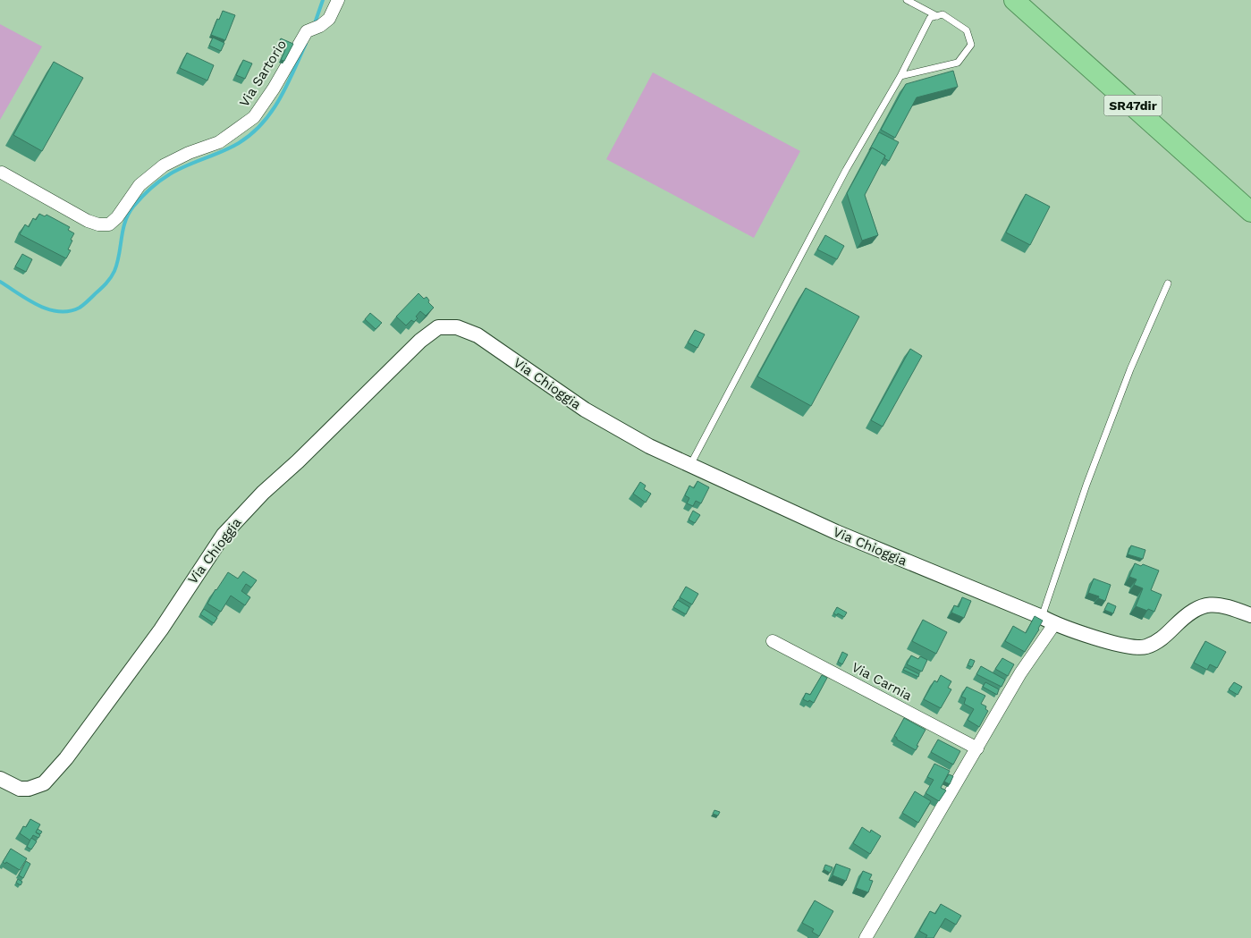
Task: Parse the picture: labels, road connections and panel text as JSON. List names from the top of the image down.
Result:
{
  "streets": {
    "highway": ["SR47dir"],
    "street": ["Via Sartorio", "Via Chioggia", "Via Carnia"]
  }
}
